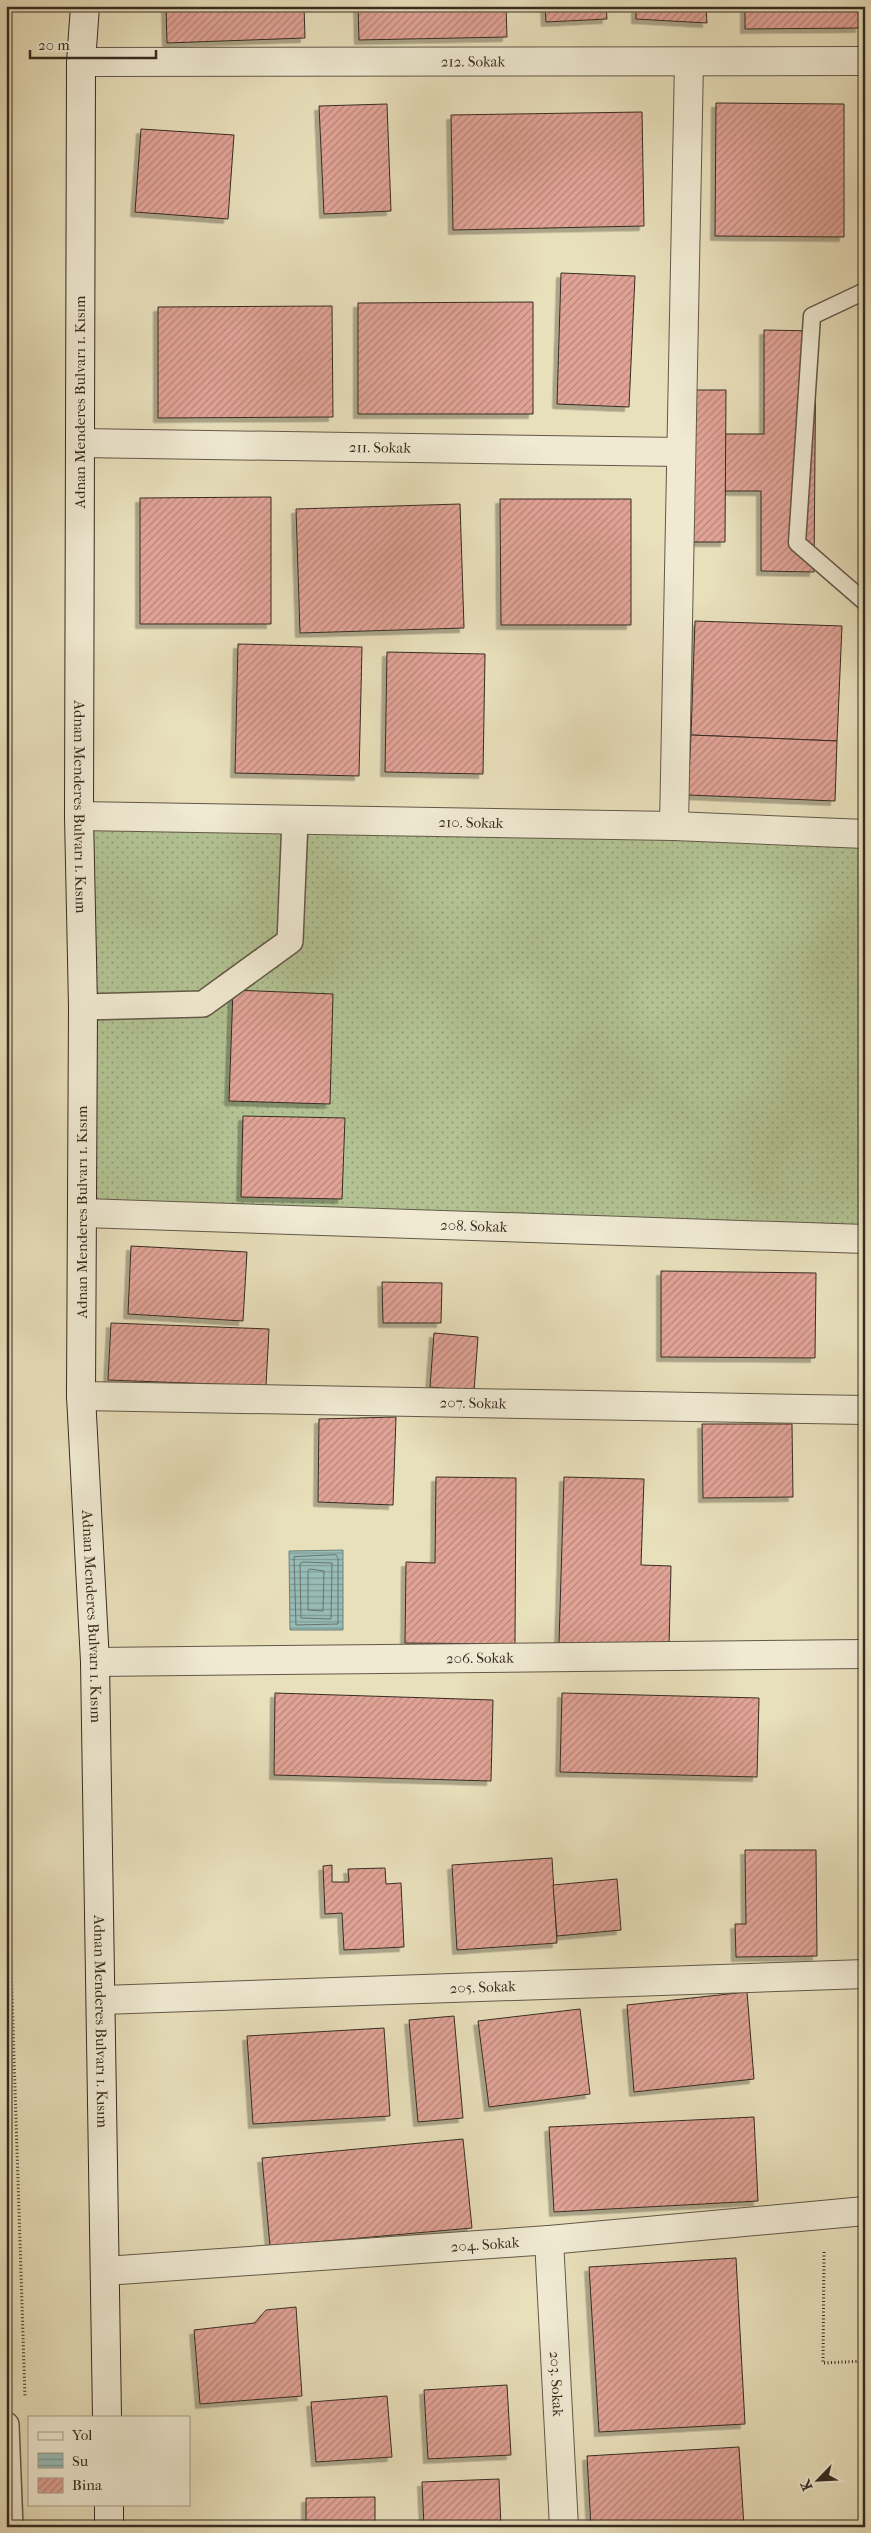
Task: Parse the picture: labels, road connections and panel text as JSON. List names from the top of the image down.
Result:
{
  "streets": {
    "street": [
      "212. Sokak",
      "Adnan Menderes Bulvarı 1. Kısım",
      "211. Sokak",
      "210. Sokak",
      "208. Sokak",
      "207. Sokak",
      "206. Sokak",
      "205. Sokak",
      "204. Sokak",
      "203. Sokak"
    ]
  },
  "crossings": [
    ["212. Sokak", "Adnan Menderes Bulvarı 1. Kısım"],
    ["Adnan Menderes Bulvarı 1. Kısım", "211. Sokak"],
    ["Adnan Menderes Bulvarı 1. Kısım", "210. Sokak"],
    ["Adnan Menderes Bulvarı 1. Kısım", "208. Sokak"],
    ["Adnan Menderes Bulvarı 1. Kısım", "207. Sokak"],
    ["Adnan Menderes Bulvarı 1. Kısım", "206. Sokak"],
    ["Adnan Menderes Bulvarı 1. Kısım", "205. Sokak"],
    ["Adnan Menderes Bulvarı 1. Kısım", "204. Sokak"],
    ["204. Sokak", "203. Sokak"]
  ],
  "legend": ["Yol", "Su", "Bina"],
  "scale_bar": "20 m",
  "north": "bottom left"
}
